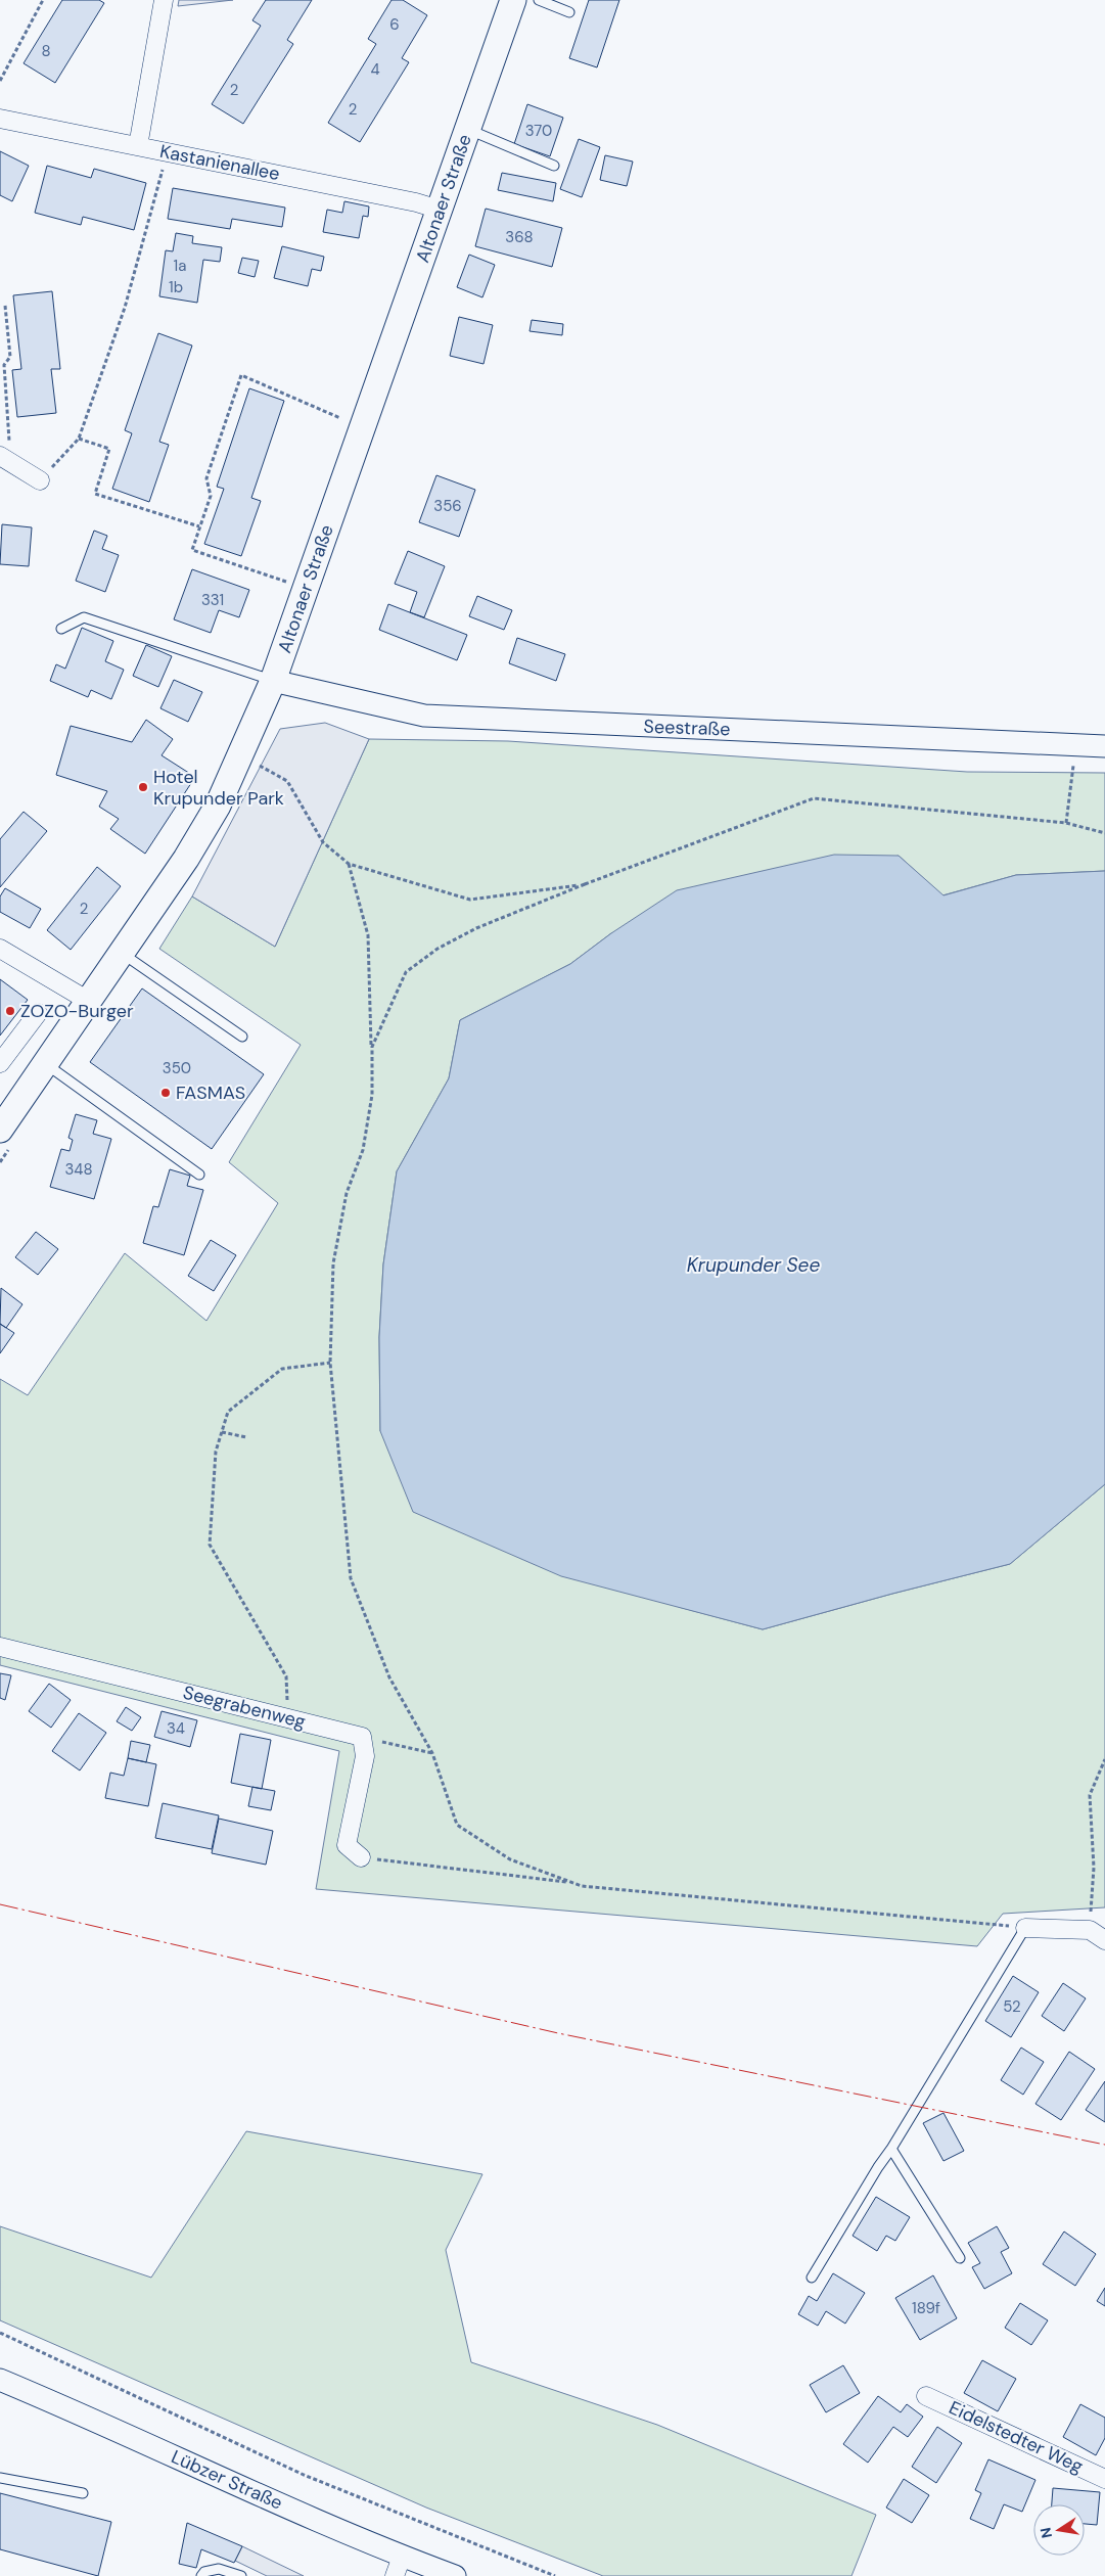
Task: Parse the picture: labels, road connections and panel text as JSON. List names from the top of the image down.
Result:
{
  "streets": {
    "main road": ["Altonaer Straße"],
    "street": [
      "Kastanienallee",
      "Seestraße",
      "Seegrabenweg",
      "Eidelstedter Weg",
      "Lübzer Straße"
    ]
  },
  "crossings": [
    ["Kastanienallee", "Altonaer Straße"],
    ["Altonaer Straße", "Seestraße"]
  ],
  "water": ["Krupunder See"],
  "places": ["Hotel Krupunder Park", "ZOZO-Burger", "FASMAS"],
  "house_numbers": [
    "6",
    "8",
    "4",
    "2",
    "2",
    "370",
    "368",
    "1a",
    "1b",
    "356",
    "331",
    "2",
    "350",
    "348",
    "34",
    "52",
    "189f"
  ],
  "north": "left"
}
